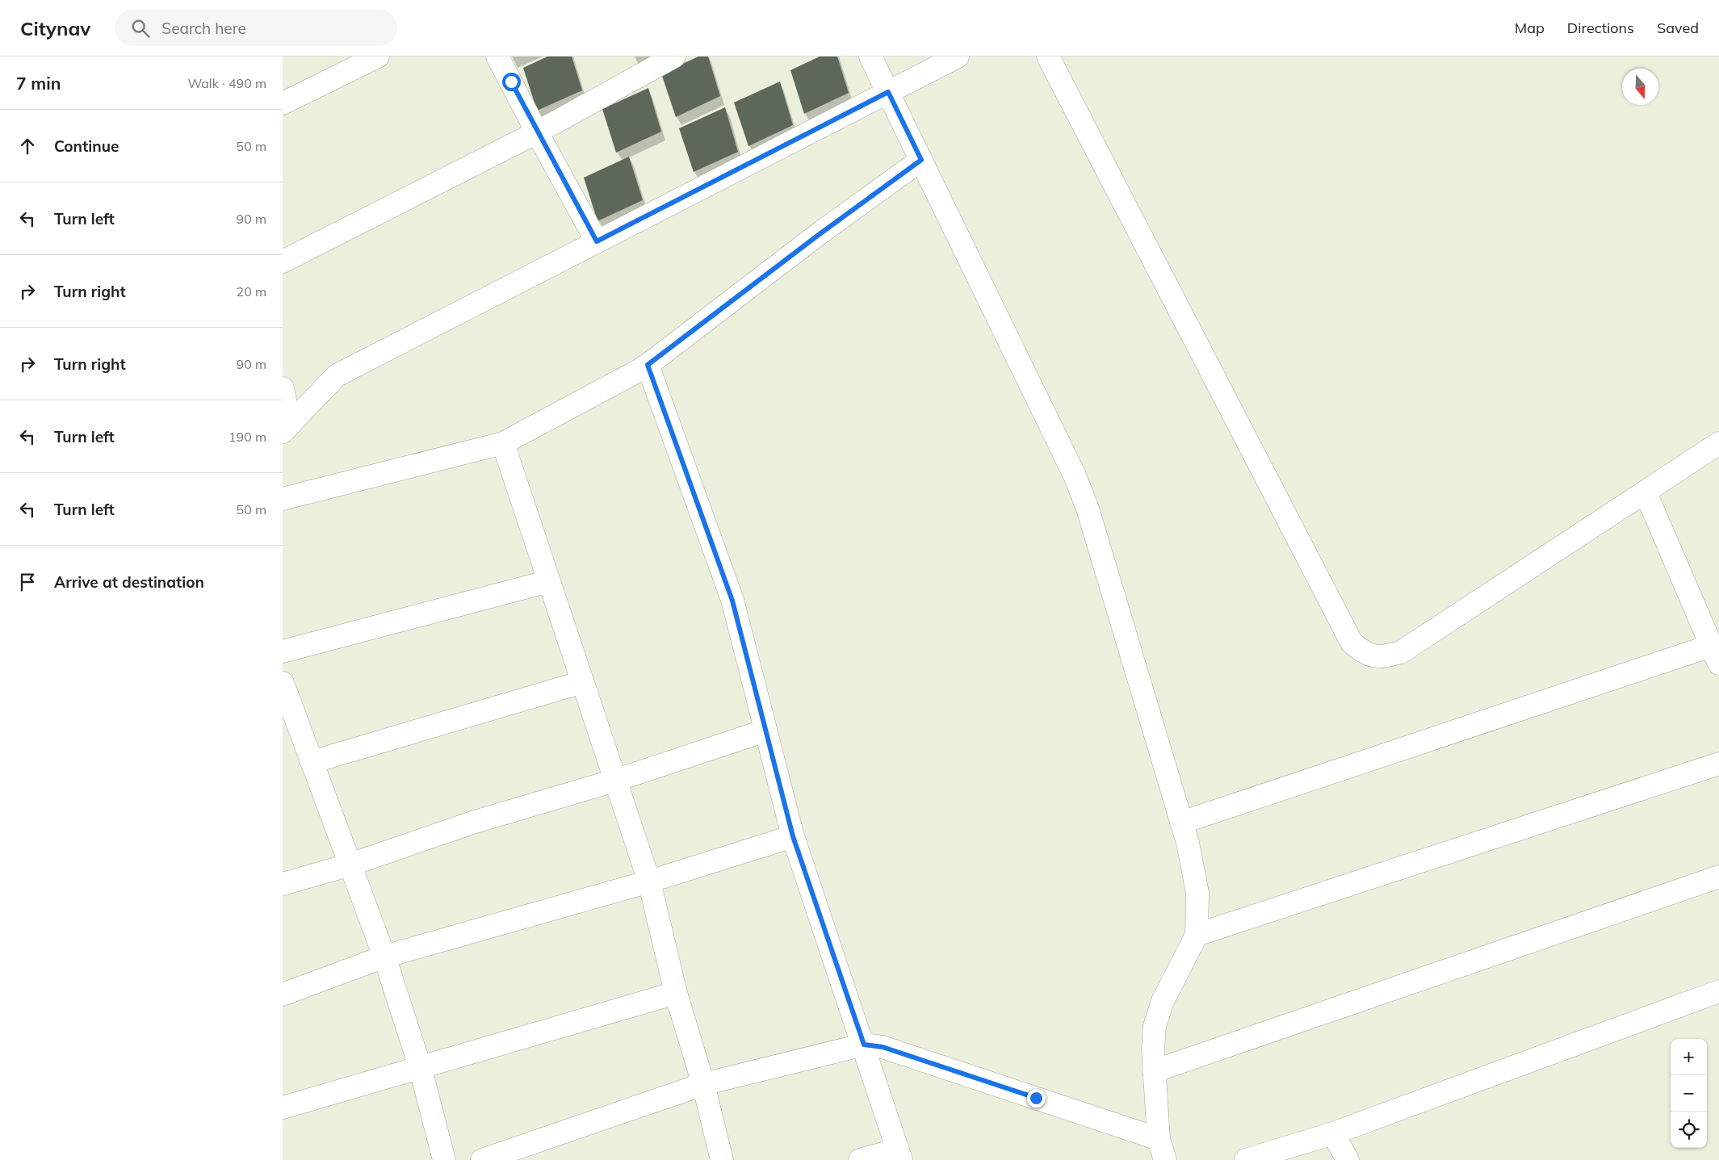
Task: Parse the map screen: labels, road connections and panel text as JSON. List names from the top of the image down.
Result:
{
  "north": "bottom",
  "page": {
    "header": "Citynav",
    "search": "Search here",
    "nav": ["Map", "Directions", "Saved"],
    "heading": ["7 min", "Walk · 490 m"],
    "list": [
      ["Continue", "50 m"],
      ["Turn left", "90 m"],
      ["Turn right", "20 m"],
      ["Turn right", "90 m"],
      ["Turn left", "190 m"],
      ["Turn left", "50 m"],
      "Arrive at destination"
    ],
    "map_buttons": ["+", "−"]
  }
}
